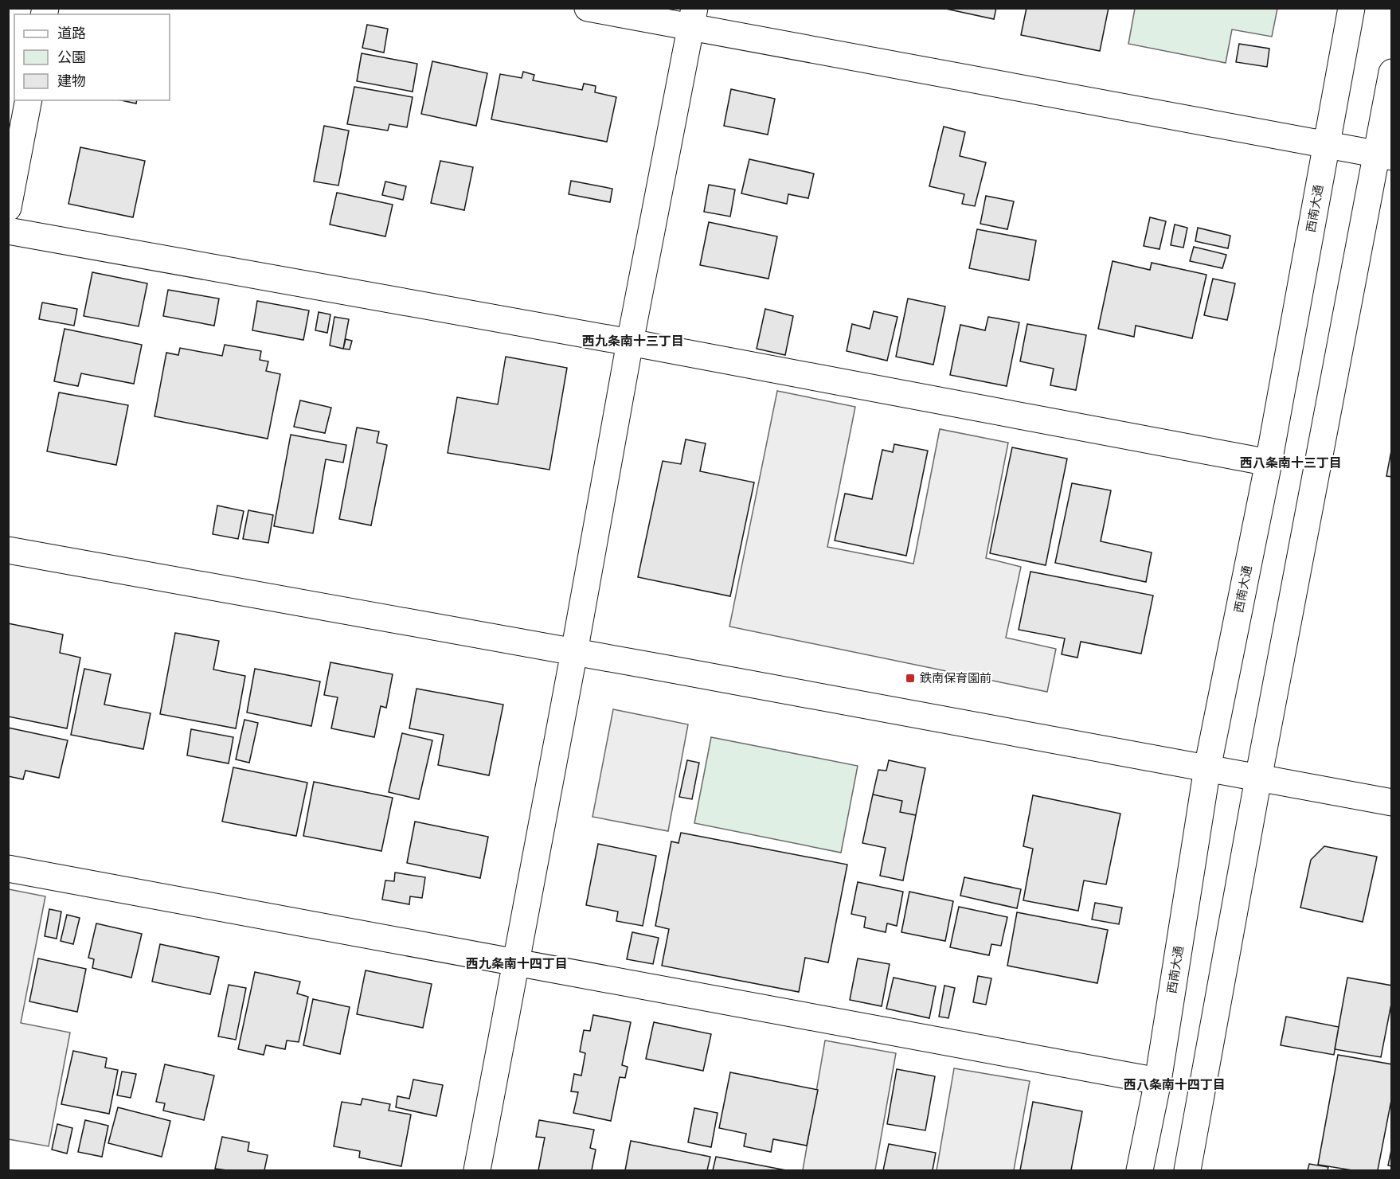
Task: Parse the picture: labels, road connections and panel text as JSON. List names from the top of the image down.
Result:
{
  "streets": {
    "street": ["西南大通"]
  },
  "districts": [
    "西九条南十三丁目",
    "西八条南十三丁目",
    "西九条南十四丁目",
    "西八条南十四丁目"
  ],
  "places": {
    "transit": ["鉄南保育園前"]
  },
  "legend": ["道路", "公園", "建物"]
}
